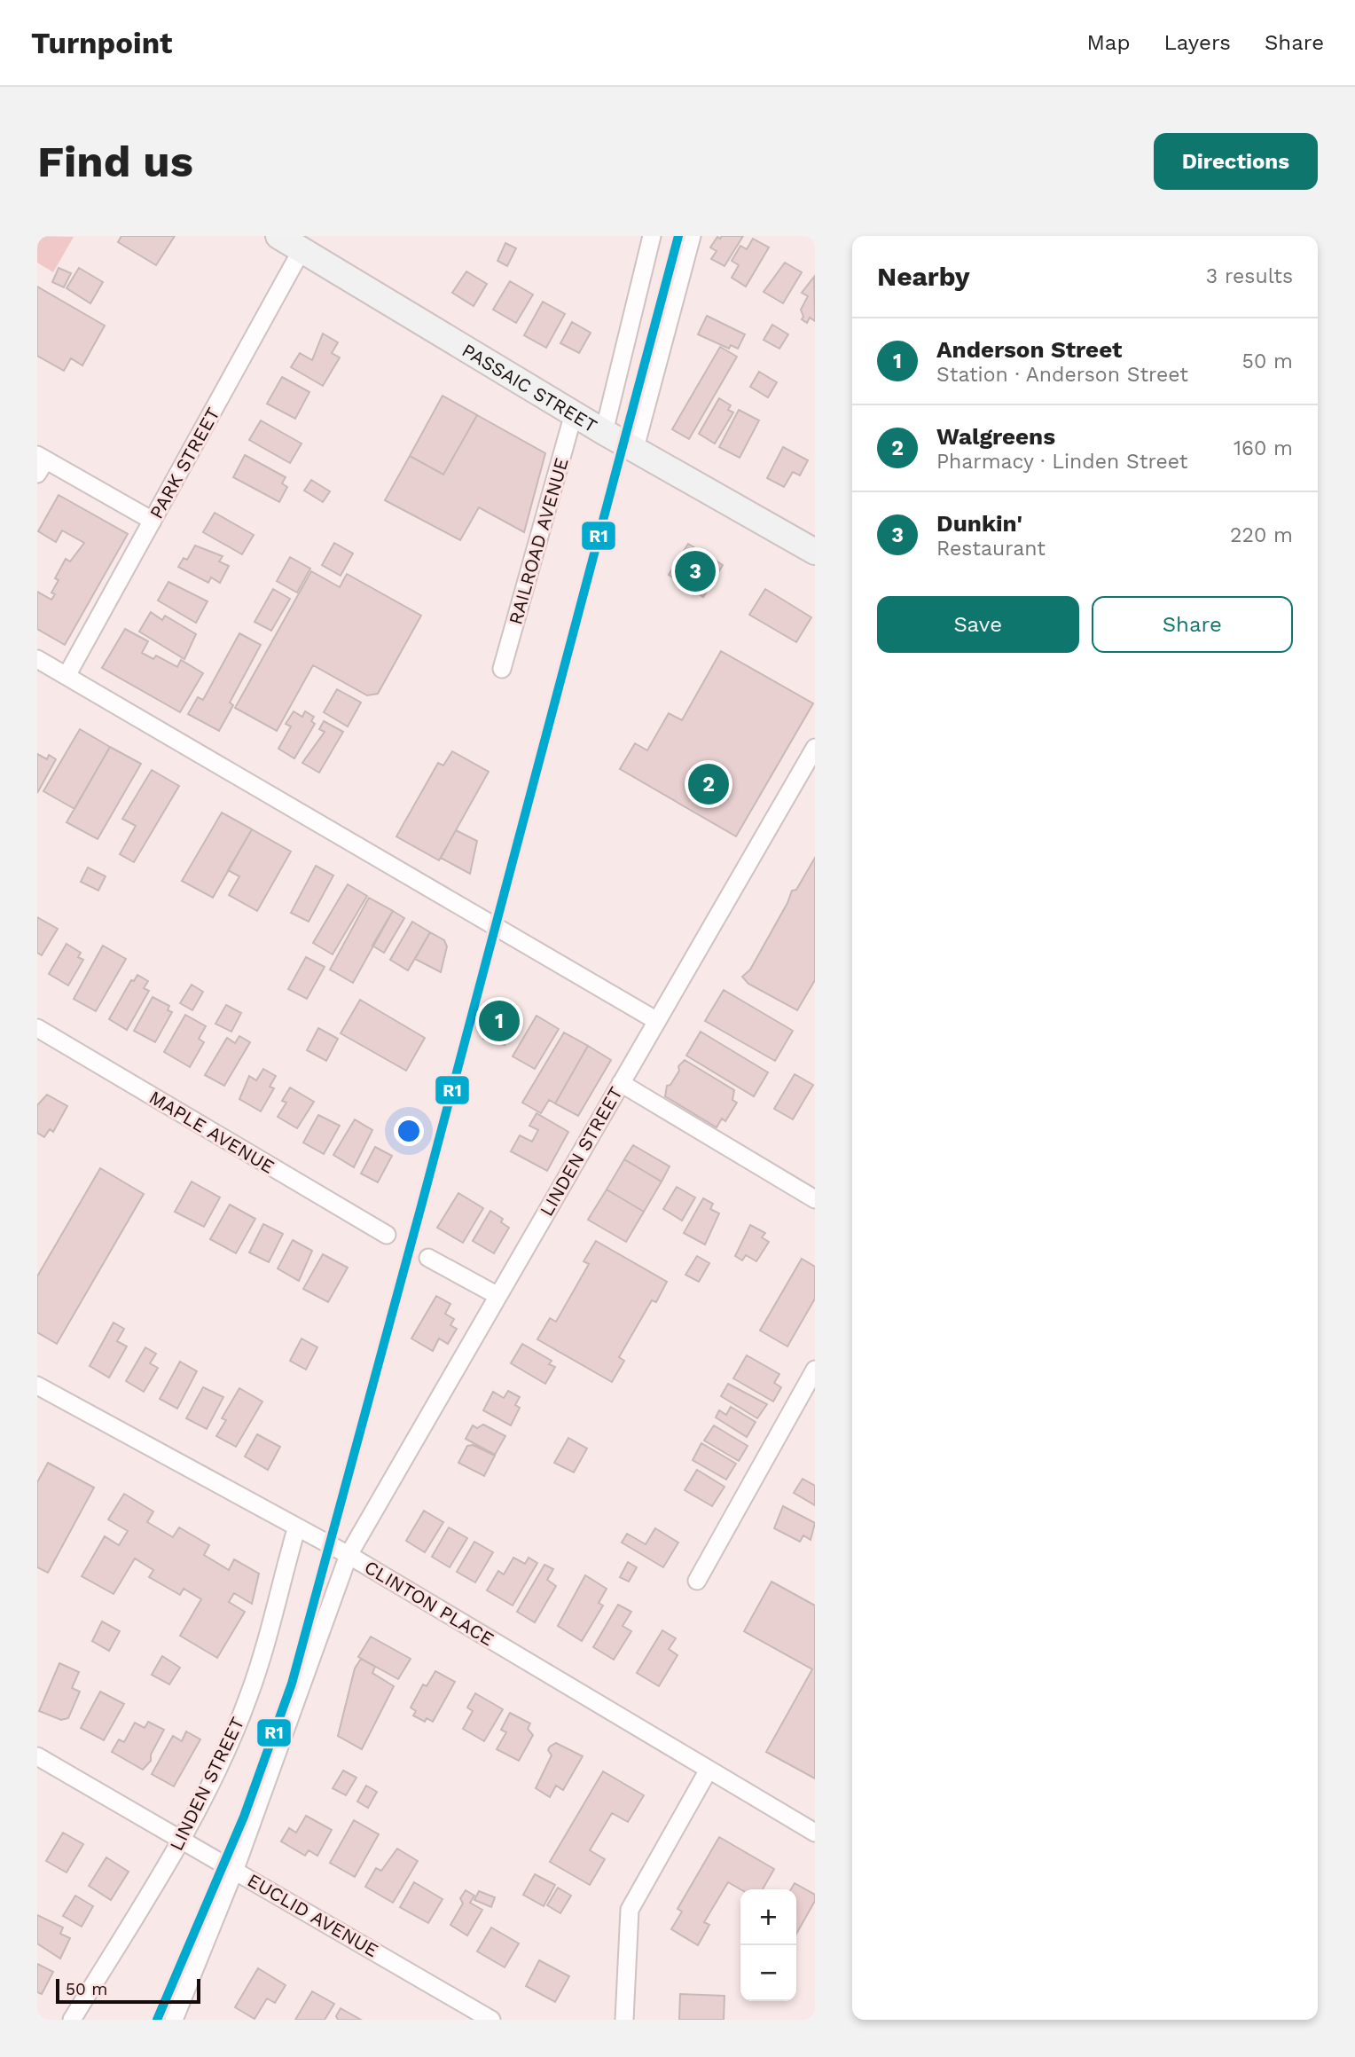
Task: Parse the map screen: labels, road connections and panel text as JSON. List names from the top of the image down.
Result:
{
  "streets": {
    "main road": ["PASSAIC STREET"],
    "street": [
      "PARK STREET",
      "RAILROAD AVENUE",
      "MAPLE AVENUE",
      "LINDEN STREET",
      "CLINTON PLACE",
      "EUCLID AVENUE"
    ]
  },
  "crossings": [
    ["PASSAIC STREET", "PARK STREET"],
    ["PASSAIC STREET", "RAILROAD AVENUE"],
    ["LINDEN STREET", "CLINTON PLACE"],
    ["LINDEN STREET", "EUCLID AVENUE"]
  ],
  "lines": ["transit line R1"],
  "scale_bar": "50 m",
  "page": {
    "header": "Turnpoint",
    "nav": ["Map", "Layers", "Share"],
    "buttons": [
      "Directions",
      ["Save", "Share"]
    ],
    "title": "Find us",
    "heading": ["Nearby", "3 results"],
    "list": [
      {
        "mark": "1",
        "name": "Anderson Street",
        "note": "Station · Anderson Street",
        "value": "50 m"
      },
      {
        "mark": "2",
        "name": "Walgreens",
        "note": "Pharmacy · Linden Street",
        "value": "160 m"
      },
      {
        "mark": "3",
        "name": "Dunkin'",
        "note": "Restaurant",
        "value": "220 m"
      }
    ],
    "pins": ["3", "2", "1"],
    "map_buttons": ["+", "−"],
    "scale": "50 m"
  }
}
